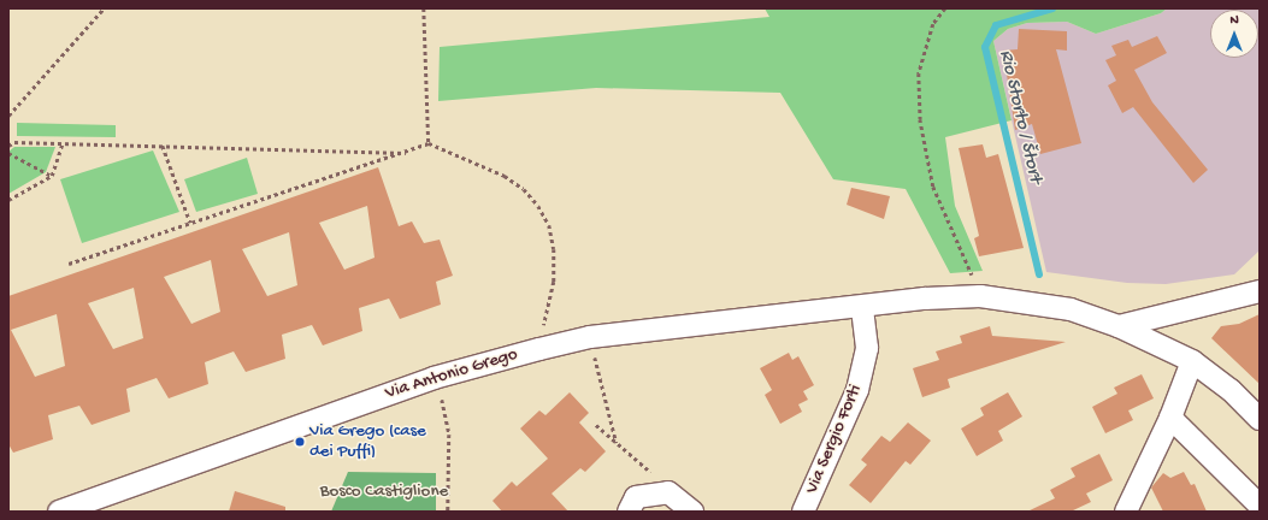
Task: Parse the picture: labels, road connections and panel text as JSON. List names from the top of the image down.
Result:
{
  "streets": {
    "street": ["Via Antonio Grego", "Via Sergio Forti"]
  },
  "crossings": [
    ["Via Antonio Grego", "Via Sergio Forti"]
  ],
  "water": ["Rio Storto / Štort"],
  "parks": ["Bosco Castiglione"],
  "places": ["Via Grego (case dei Puffi)"],
  "north": "top"
}
